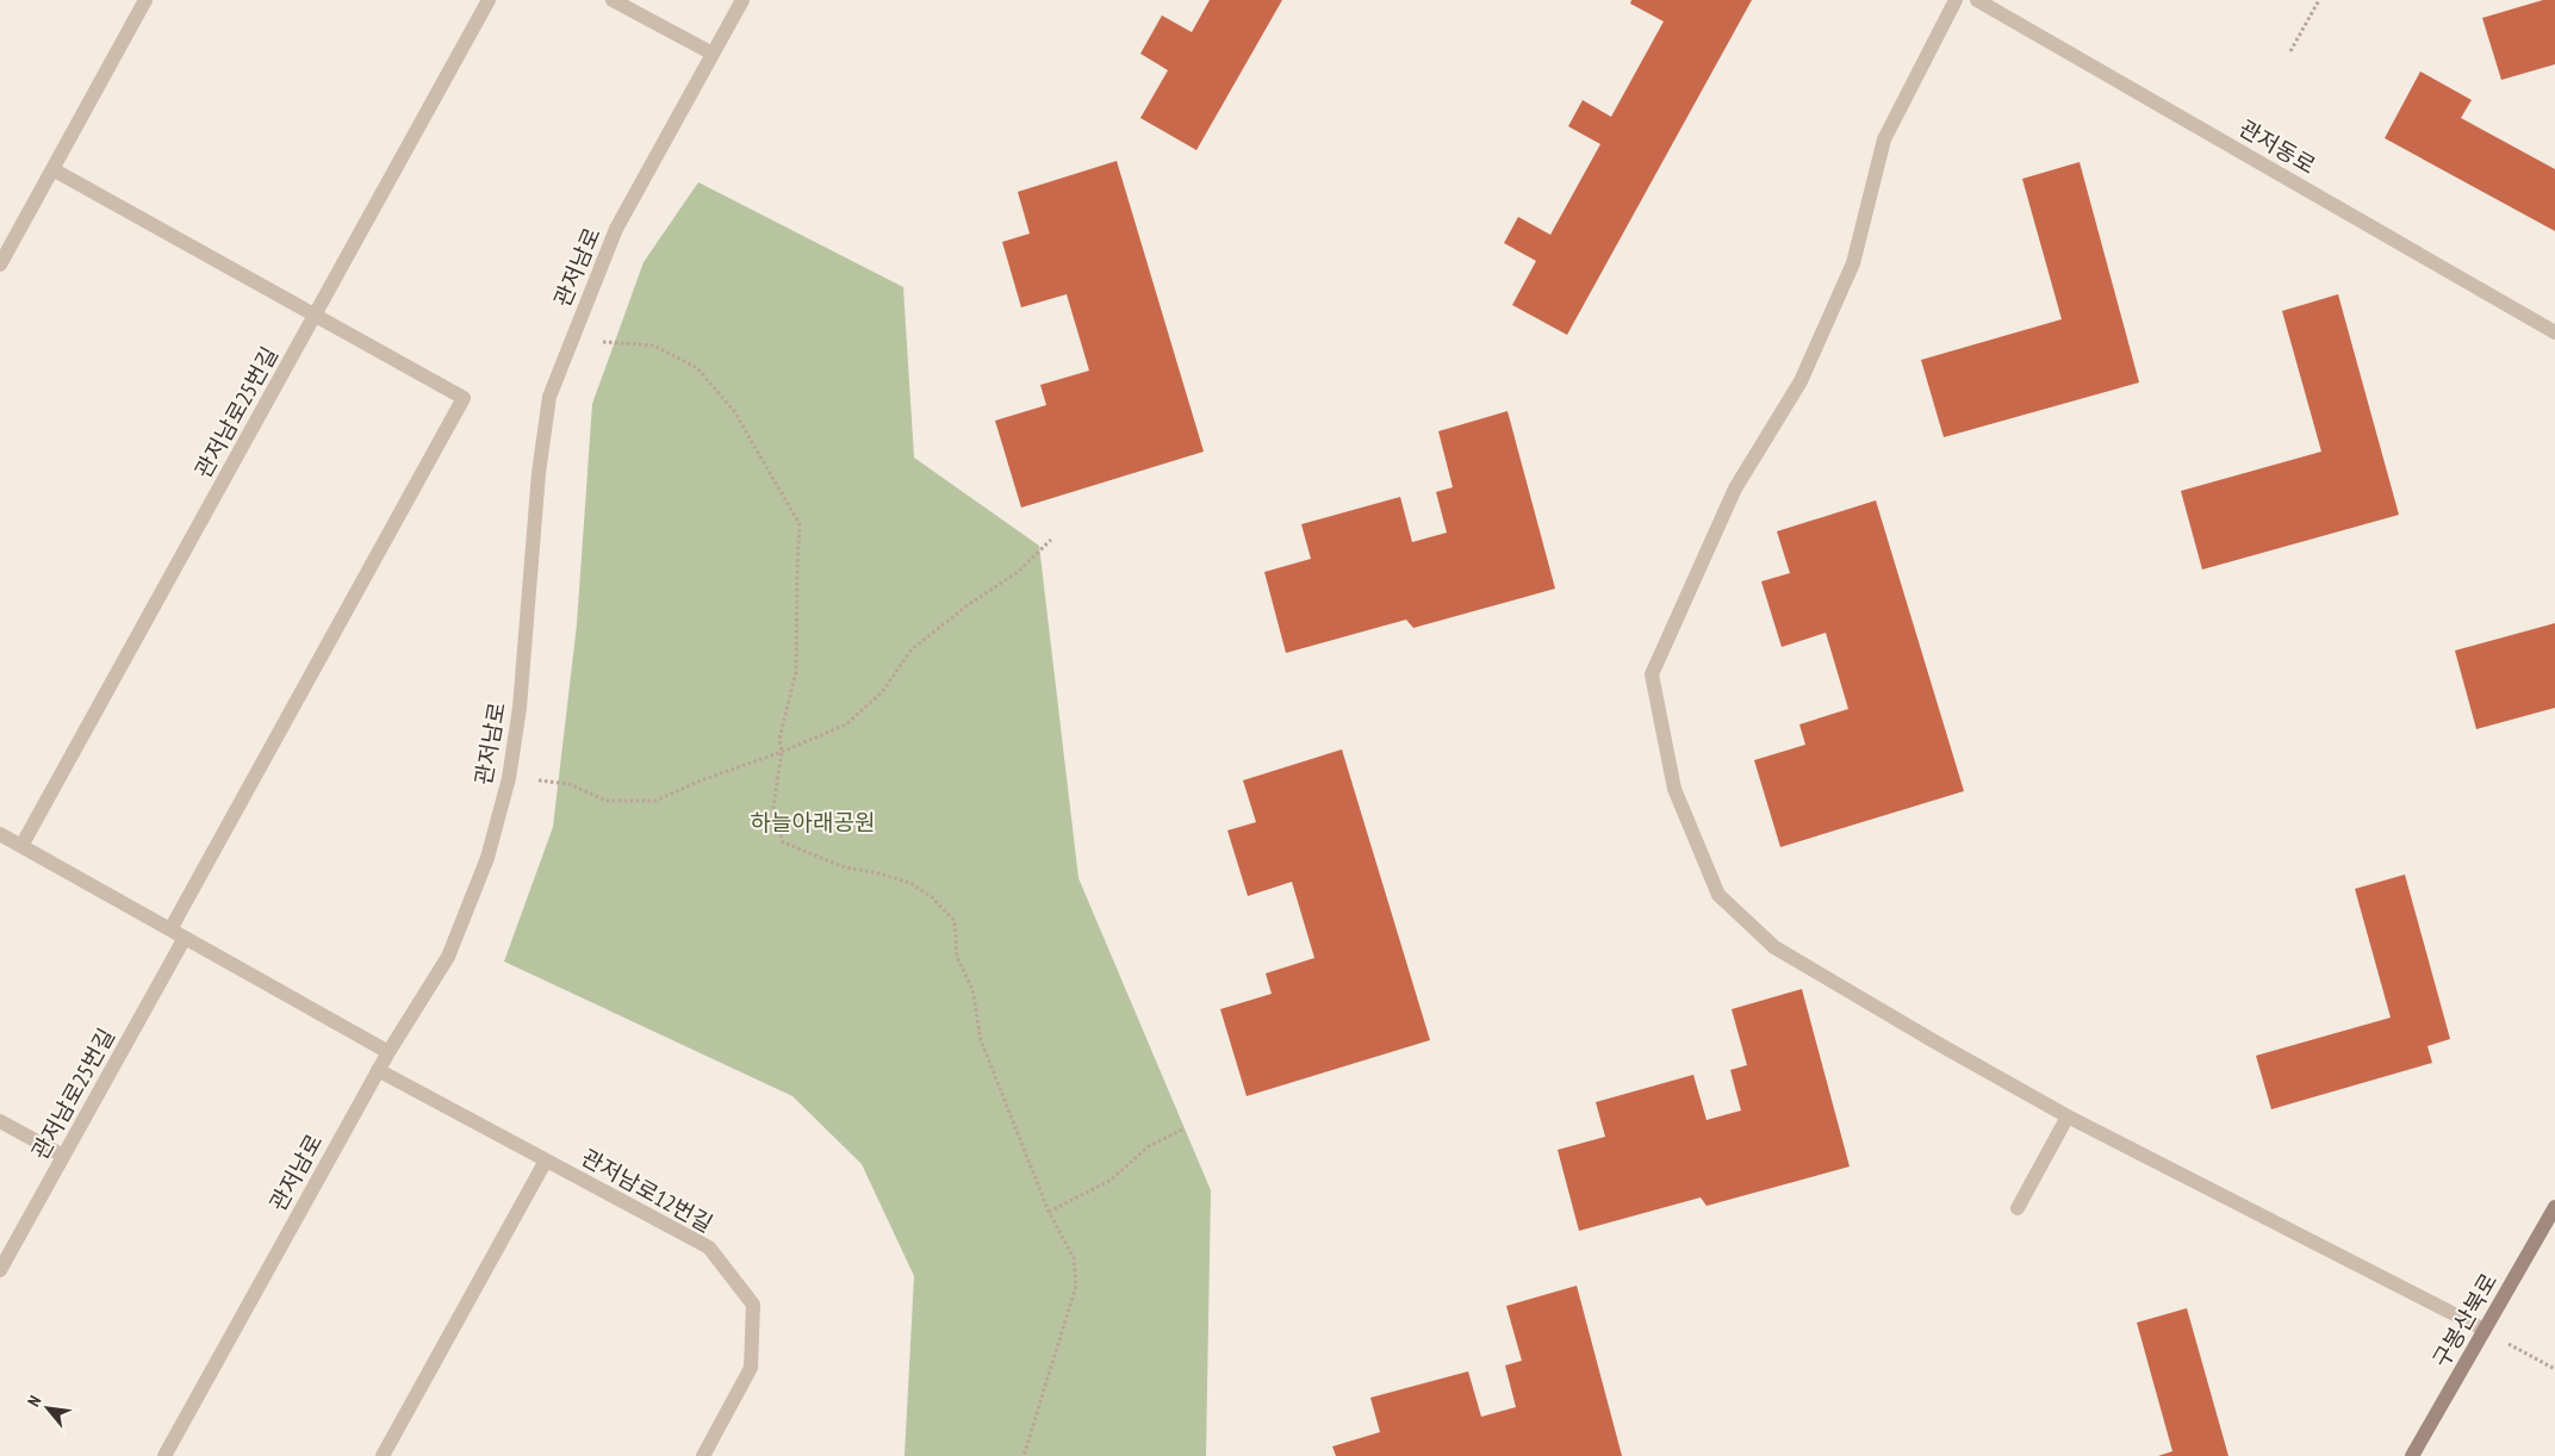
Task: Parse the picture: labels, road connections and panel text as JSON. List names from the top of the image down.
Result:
{
  "streets": {
    "main road": ["구봉산북로"],
    "street": [
      "관저동로",
      "관저남로",
      "관저남로25번길",
      "관저남로12번길"
    ]
  },
  "crossings": [
    ["관저남로", "관저남로12번길"]
  ],
  "parks": ["하늘아래공원"],
  "north": "top left"
}
